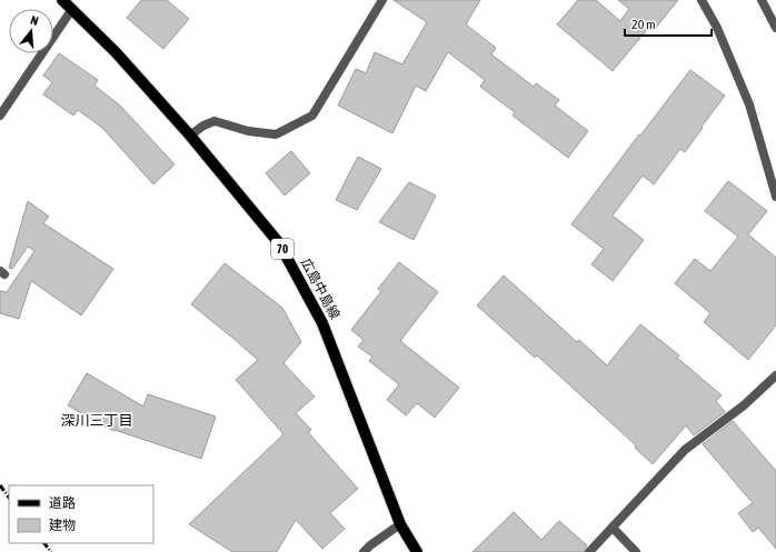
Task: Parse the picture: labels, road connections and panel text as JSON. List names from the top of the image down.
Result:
{
  "streets": {
    "main road": ["70", "広島中島線"]
  },
  "districts": ["深川三丁目"],
  "legend": ["道路", "建物"],
  "scale_bar": "20 m",
  "north": "top"
}
